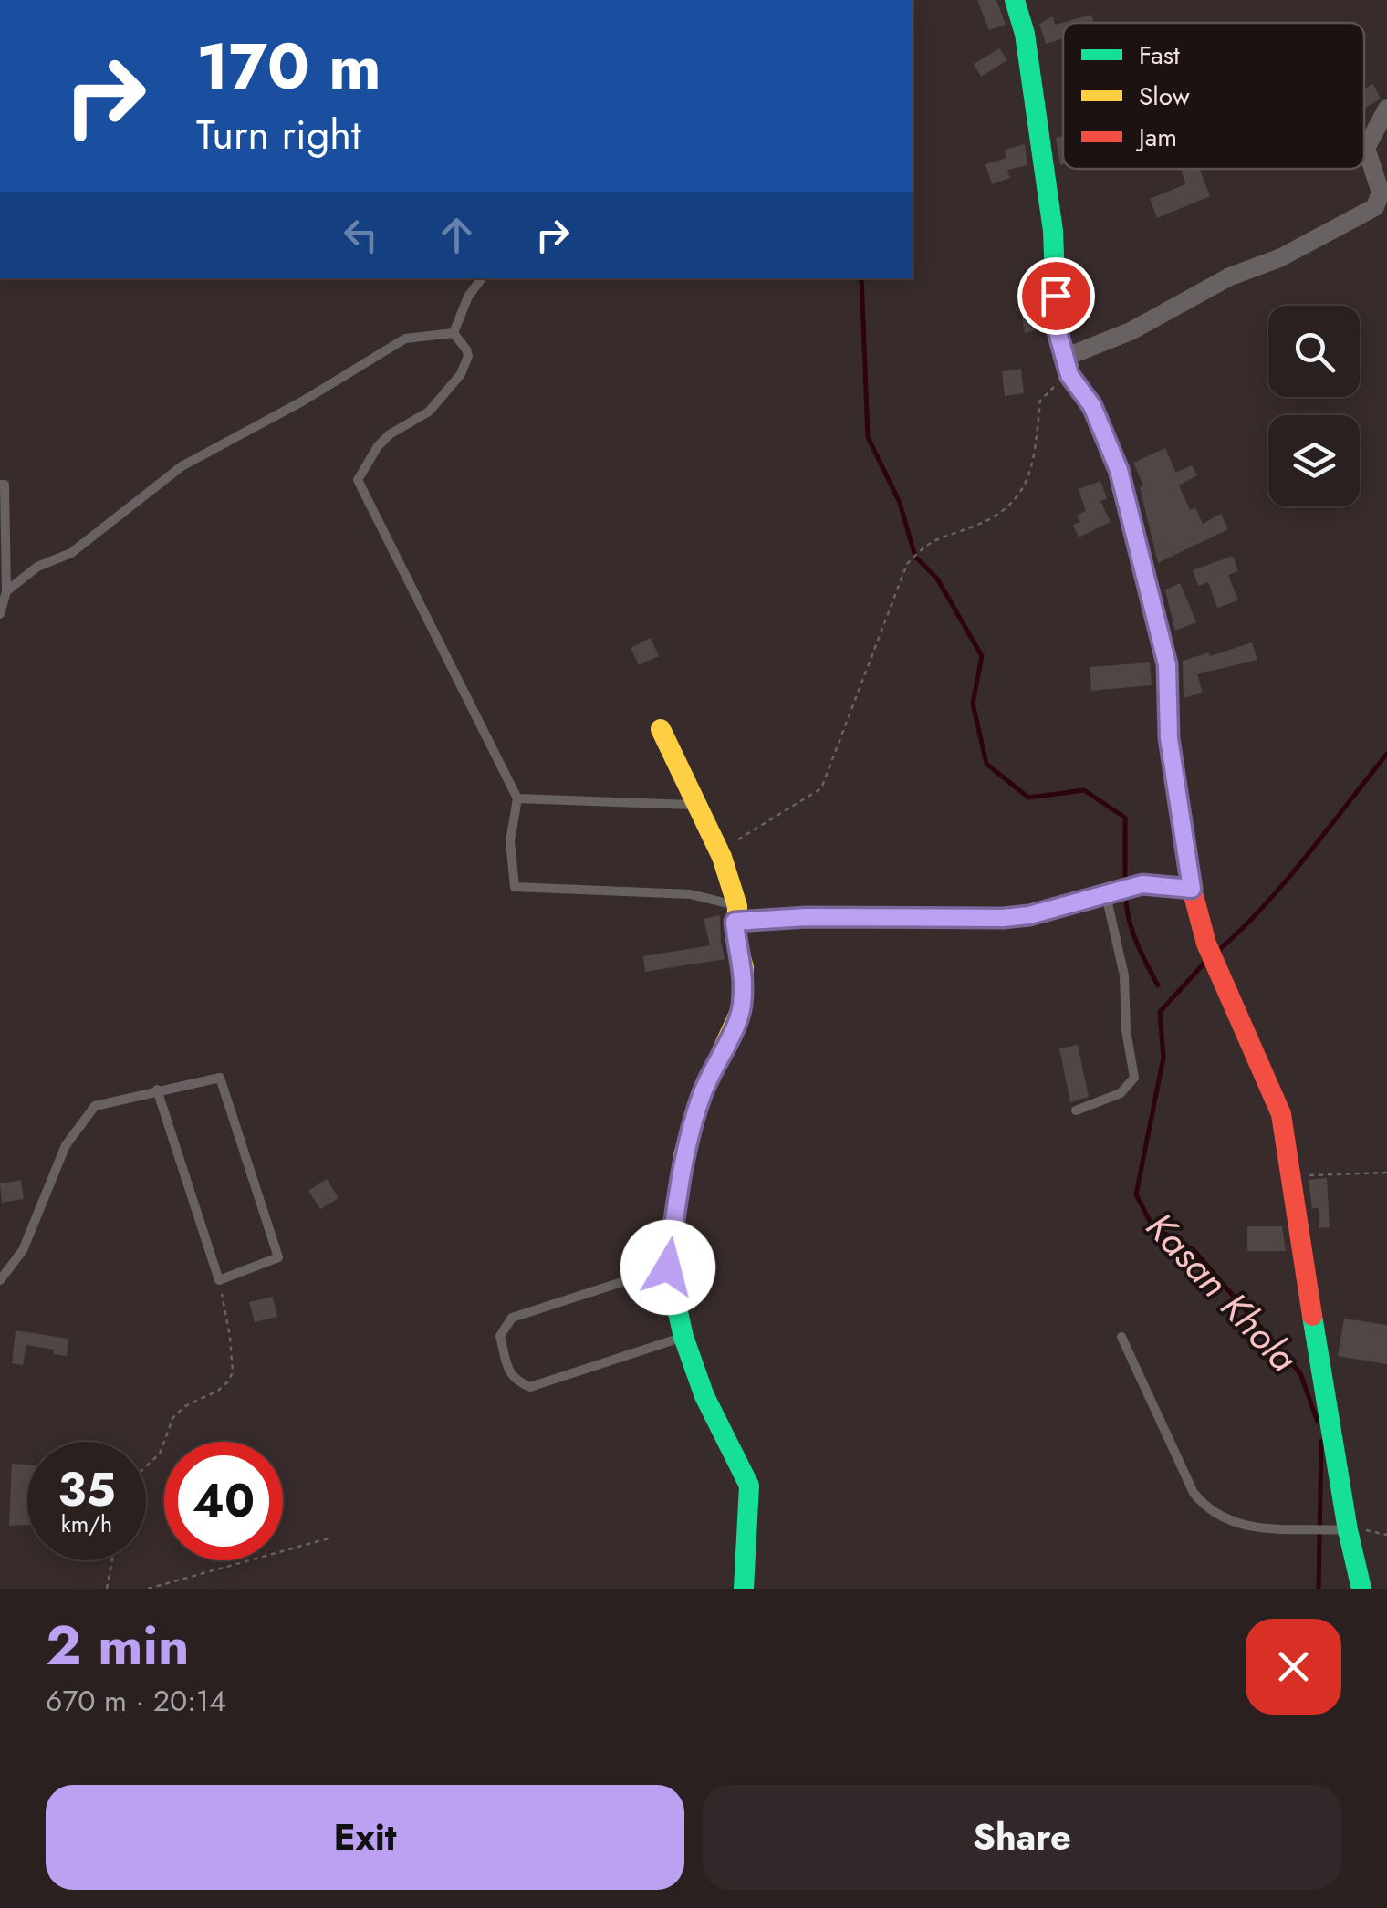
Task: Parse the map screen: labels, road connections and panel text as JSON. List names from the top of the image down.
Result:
{
  "water": ["Kasan Khola"],
  "legend": ["Fast", "Slow", "Jam"],
  "page": {
    "turn": ["170 m", "Turn right"],
    "speed": "35 km/h",
    "limit": "40",
    "heading": ["2 min", "670 m · 20:14"],
    "buttons": ["Exit", "Share"]
  }
}
